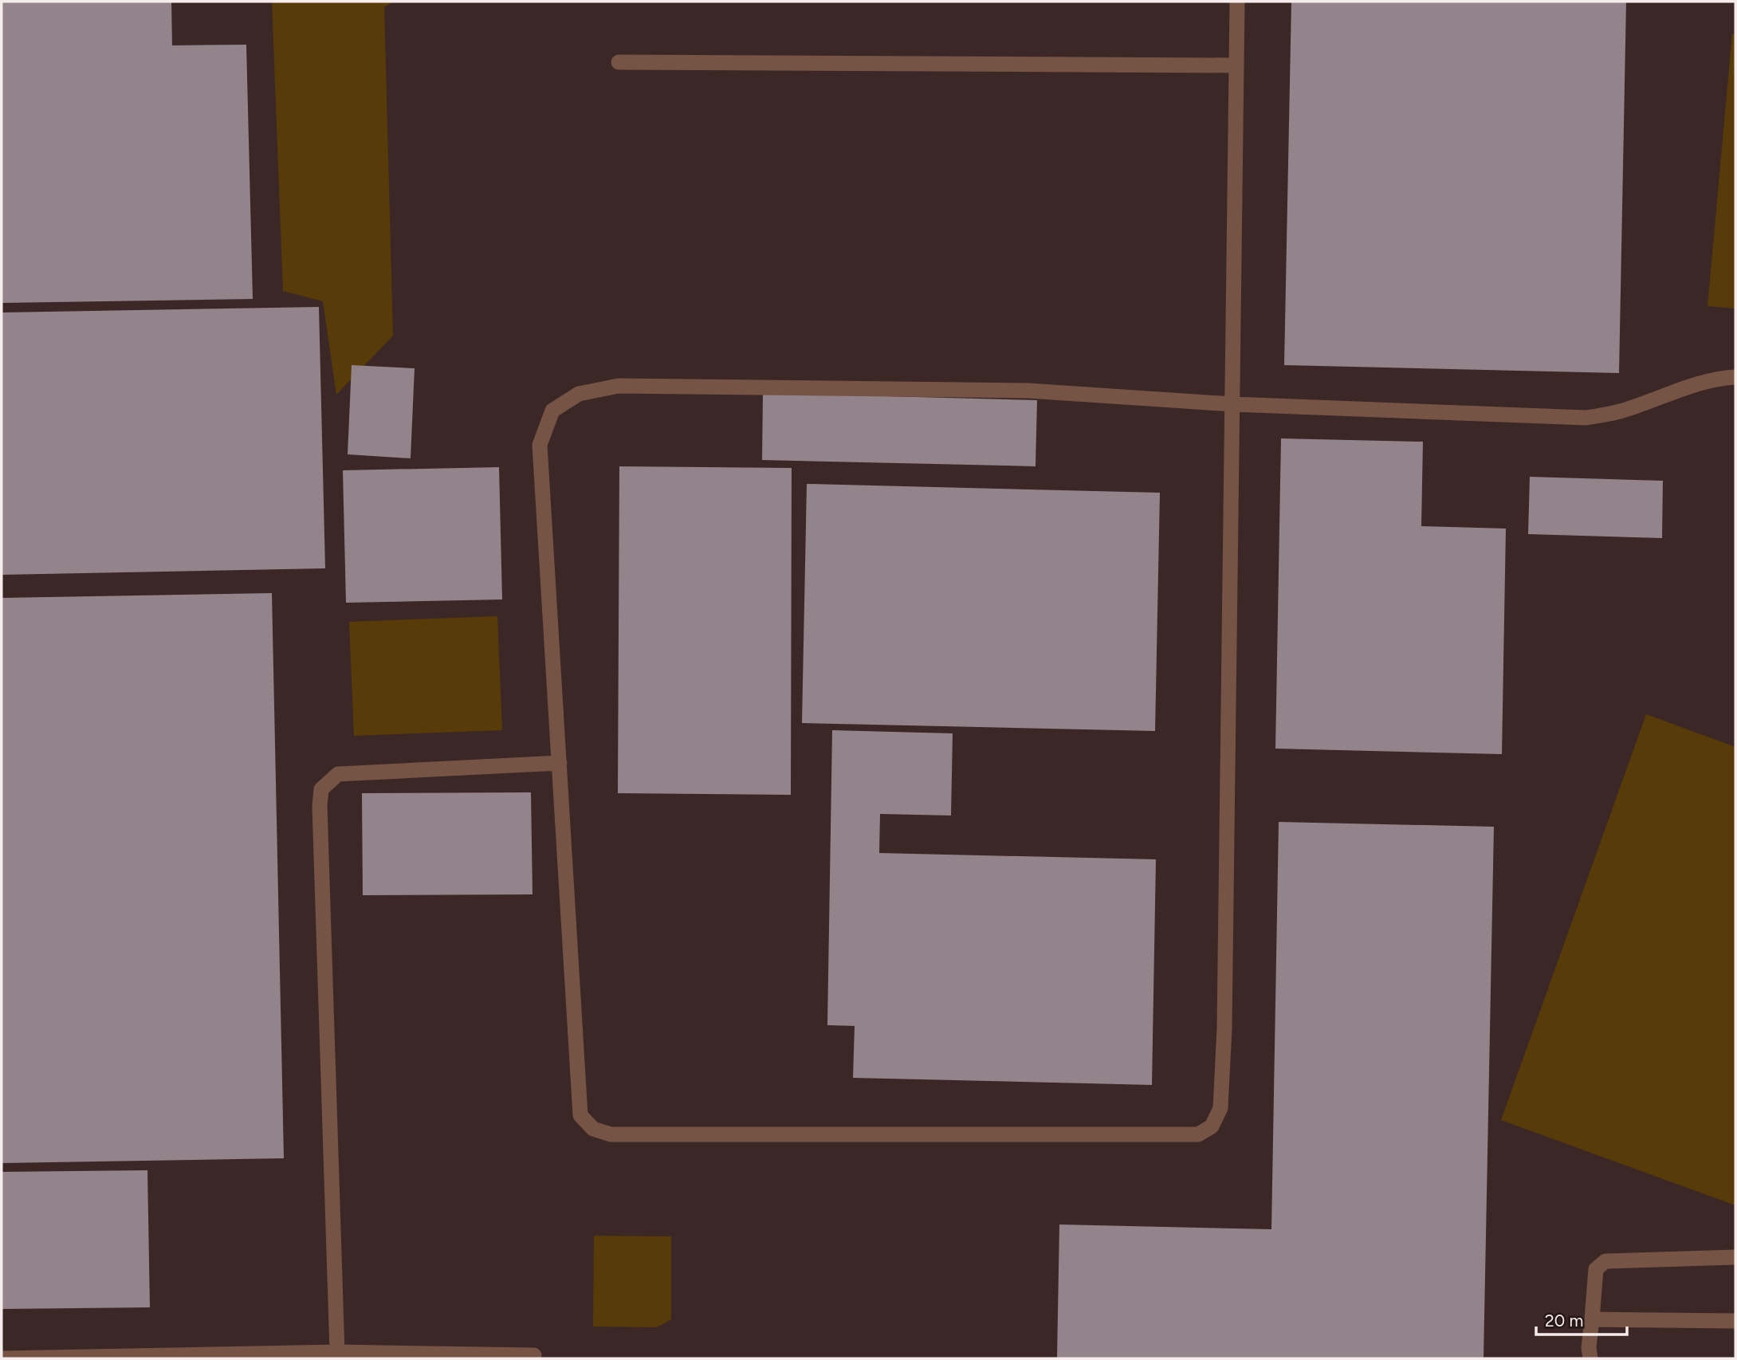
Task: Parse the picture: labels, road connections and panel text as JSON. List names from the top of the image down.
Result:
{
  "scale_bar": "20 m"
}
